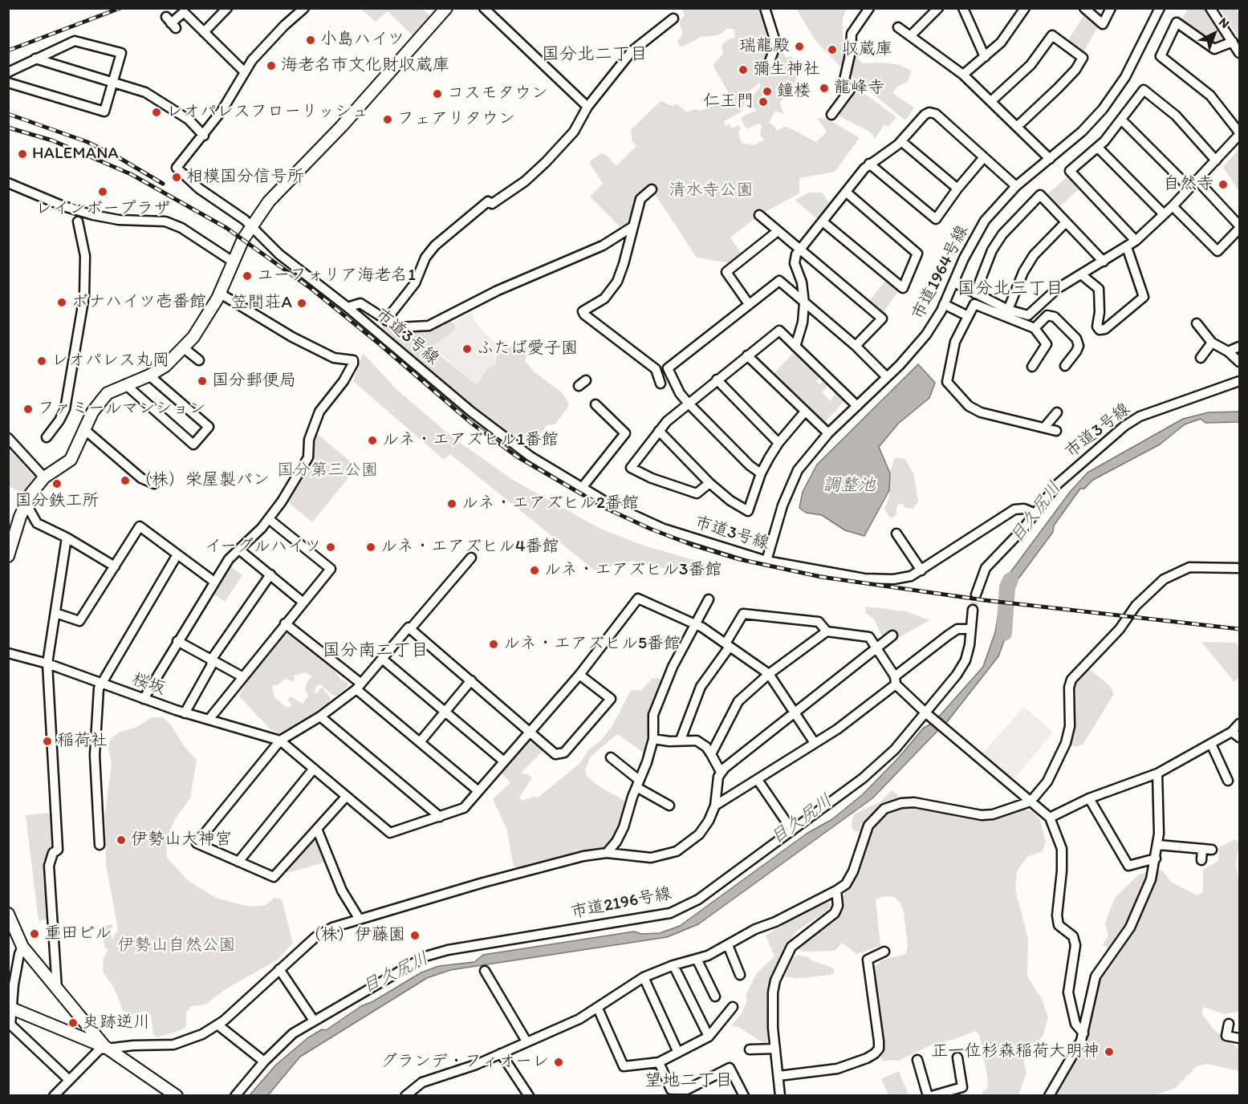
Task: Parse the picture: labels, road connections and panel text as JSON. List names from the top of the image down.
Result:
{
  "streets": {
    "street": [
      "市道1964号線",
      "市道3号線",
      "桜坂",
      "市道2196号線"
    ]
  },
  "crossings": [
    ["市道1964号線", "市道3号線"]
  ],
  "districts": [
    "国分北二丁目",
    "国分北三丁目",
    "国分南二丁目",
    "望地二丁目"
  ],
  "water": ["調整池", "目久尻川"],
  "parks": ["清水寺公園", "国分第三公園", "伊勢山自然公園"],
  "places": [
    "小島ハイツ",
    "瑞龍殿",
    "収蔵庫",
    "海老名市文化財収蔵庫",
    "彌生神社",
    "龍峰寺",
    "鐘楼",
    "コスモタウン",
    "仁王門",
    "レオパレスフローリッシュ",
    "フェアリタウン",
    "HALEMANA",
    "相模国分信号所",
    "自然寺",
    "レインボープラザ",
    "ユーフォリア海老名1",
    "ボナハイツ壱番館",
    "笠間荘A",
    "ふたば愛子園",
    "レオパレス丸岡",
    "国分郵便局",
    "ファミールマンション",
    "ルネ・エアズヒル1番館",
    "（株）栄屋製パン",
    "国分鉄工所",
    "ルネ・エアズヒル2番館",
    "イーグルハイツ",
    "ルネ・エアズヒル4番館",
    "ルネ・エアズヒル3番館",
    "ルネ・エアズヒル5番館",
    "稲荷社",
    "伊勢山大神宮",
    "重田ビル",
    "（株）伊藤園",
    "史跡逆川",
    "正一位杉森稲荷大明神",
    "グランデ・フィオーレ"
  ],
  "north": "top right"
}
